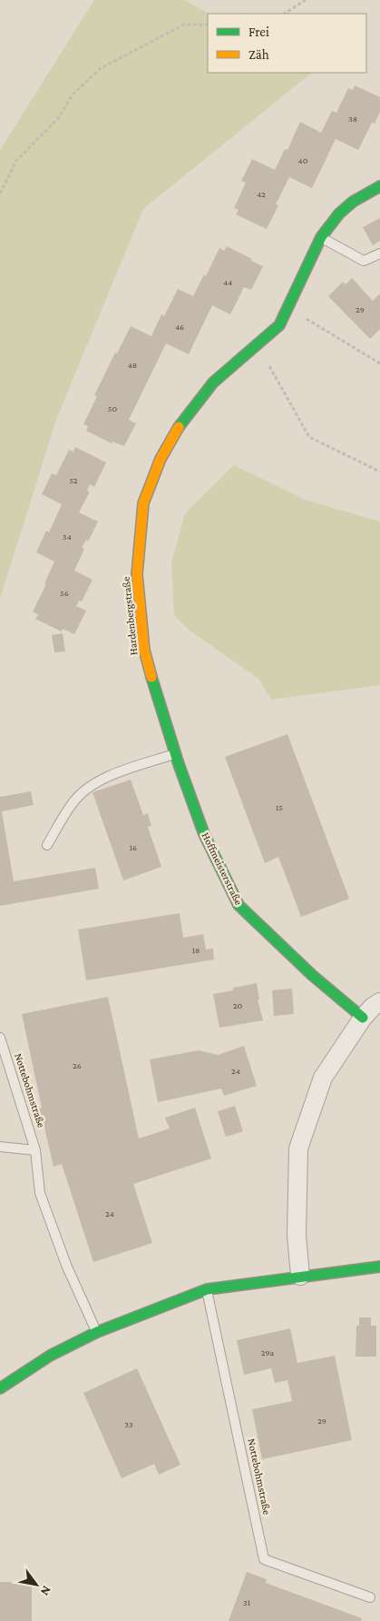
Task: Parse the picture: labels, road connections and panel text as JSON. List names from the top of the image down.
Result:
{
  "streets": {
    "street": ["Hardenbergstraße", "Hoffmeisterstraße"],
    "lane": ["Nottebohmstraße"]
  },
  "crossings": [
    ["Hardenbergstraße", "Hoffmeisterstraße"]
  ],
  "house_numbers": [
    "38",
    "40",
    "42",
    "44",
    "29",
    "46",
    "48",
    "50",
    "52",
    "54",
    "56",
    "15",
    "16",
    "18",
    "20",
    "26",
    "24",
    "24",
    "29a",
    "29",
    "33",
    "31"
  ],
  "legend": ["Frei", "Zäh"],
  "north": "bottom right"
}
